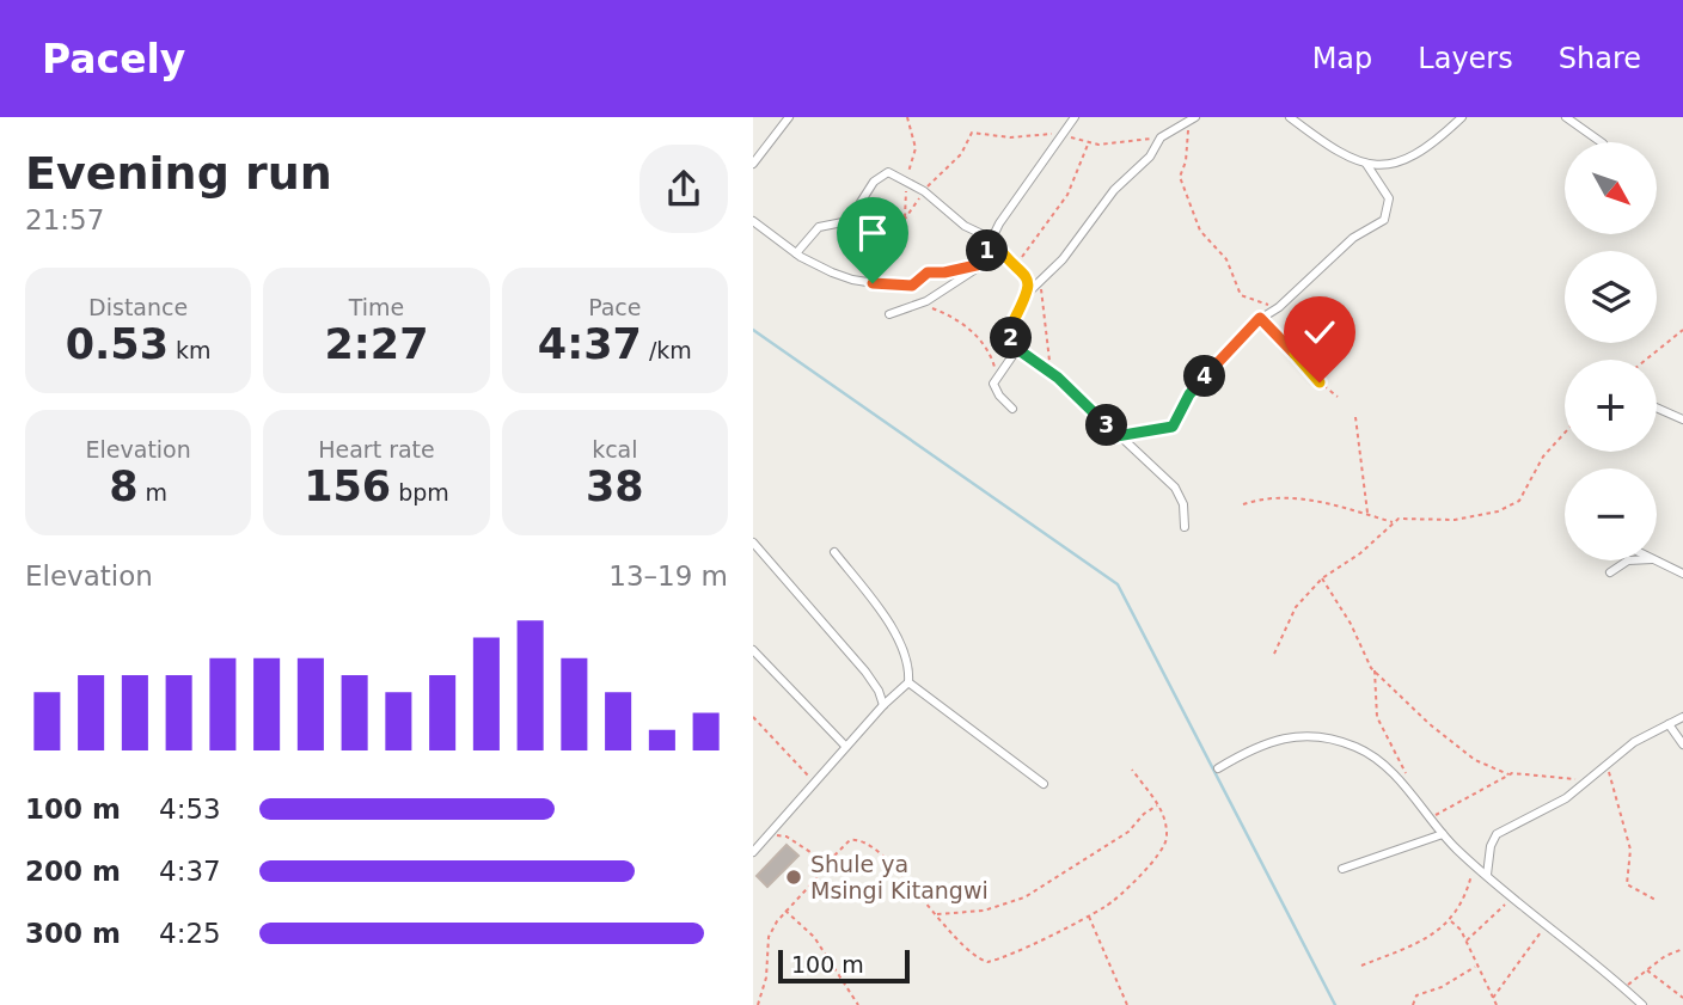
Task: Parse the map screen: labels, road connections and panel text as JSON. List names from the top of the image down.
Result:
{
  "places": ["Shule ya Msingi Kitangwi"],
  "scale_bar": "100 m",
  "north": "bottom right",
  "page": {
    "header": "Pacely",
    "nav": ["Map", "Layers", "Share"],
    "heading": ["Evening run", "21:57"],
    "map_buttons": ["+", "−"],
    "pins": [
      "1",
      "2",
      "4",
      "3"
    ],
    "stats": [
      ["Distance", "0.53 km"],
      ["Time", "2:27"],
      ["Pace", "4:37 /km"],
      ["Elevation", "8 m"],
      ["Heart rate", "156 bpm"],
      ["kcal", "38"]
    ],
    "chart": ["Elevation", "13–19 m"],
    "list": [
      {
        "name": "100 m",
        "note": "4:53"
      },
      {
        "name": "200 m",
        "note": "4:37"
      },
      {
        "name": "300 m",
        "note": "4:25"
      }
    ],
    "scale": "100 m"
  }
}
